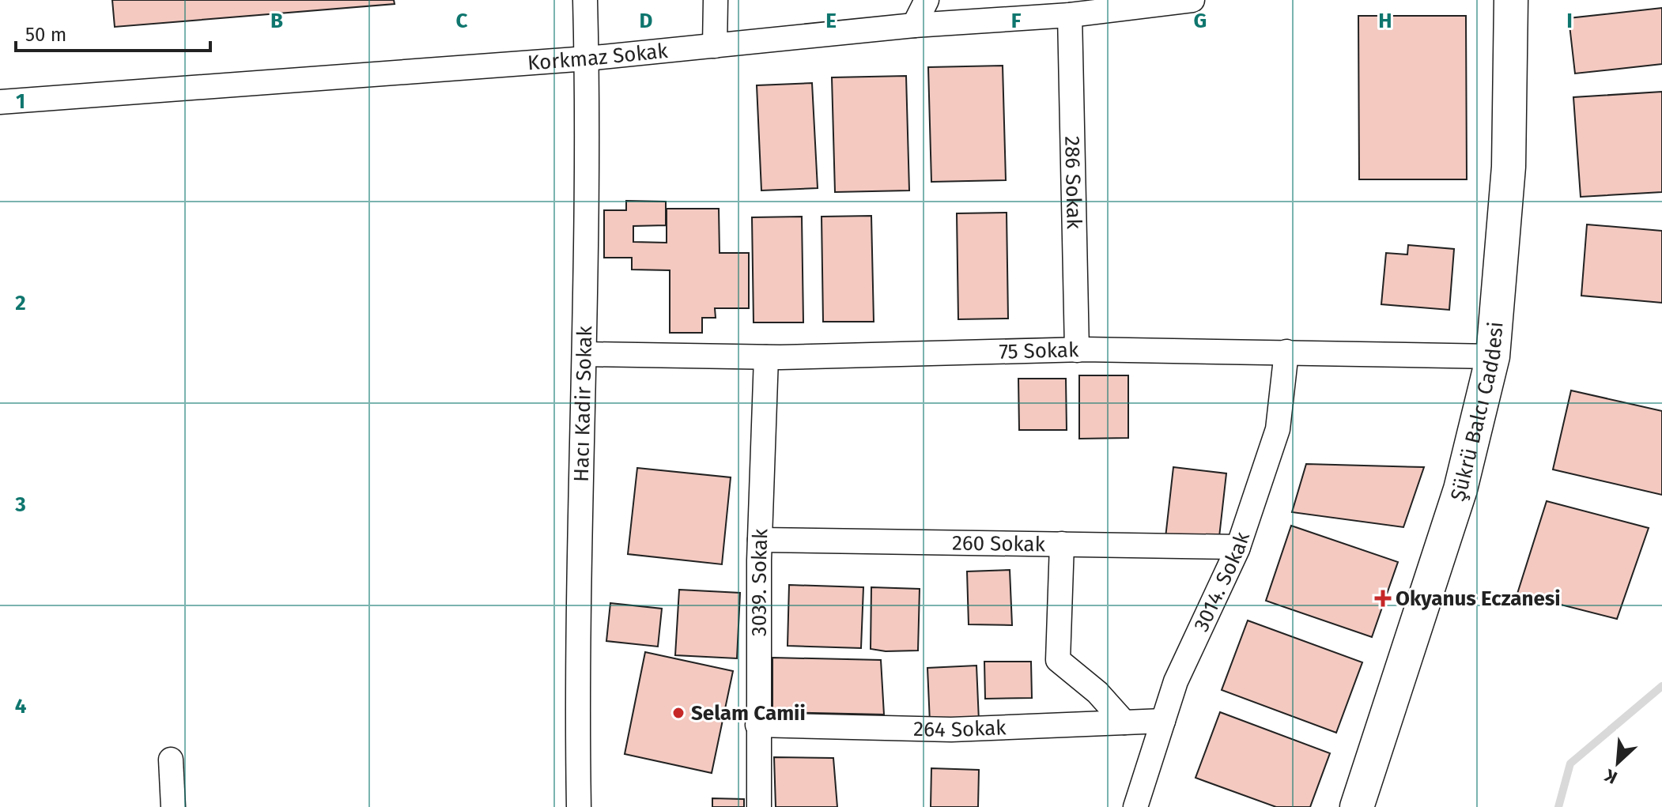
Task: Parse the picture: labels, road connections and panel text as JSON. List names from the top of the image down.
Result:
{
  "streets": {
    "street": [
      "Korkmaz Sokak",
      "286 Sokak",
      "75 Sokak",
      "Hacı Kadir Sokak",
      "Şükrü Balcı Caddesi",
      "260 Sokak",
      "3039. Sokak",
      "3014. Sokak",
      "264 Sokak"
    ]
  },
  "crossings": [
    ["Korkmaz Sokak", "286 Sokak"],
    ["Korkmaz Sokak", "Hacı Kadir Sokak"],
    ["286 Sokak", "75 Sokak"],
    ["75 Sokak", "Hacı Kadir Sokak"],
    ["75 Sokak", "Şükrü Balcı Caddesi"],
    ["75 Sokak", "3039. Sokak"],
    ["75 Sokak", "3014. Sokak"],
    ["260 Sokak", "3039. Sokak"],
    ["260 Sokak", "3014. Sokak"],
    ["3039. Sokak", "264 Sokak"],
    ["3014. Sokak", "264 Sokak"]
  ],
  "places": {
    "health": ["Okyanus Eczanesi"],
    "other": ["Selam Camii"]
  },
  "scale_bar": "50 m",
  "north": "bottom left",
  "grid": {
    "columns": [
      "B",
      "C",
      "D",
      "E",
      "F",
      "G",
      "H",
      "I"
    ],
    "rows": [
      "1",
      "2",
      "3",
      "4"
    ]
  }
}
